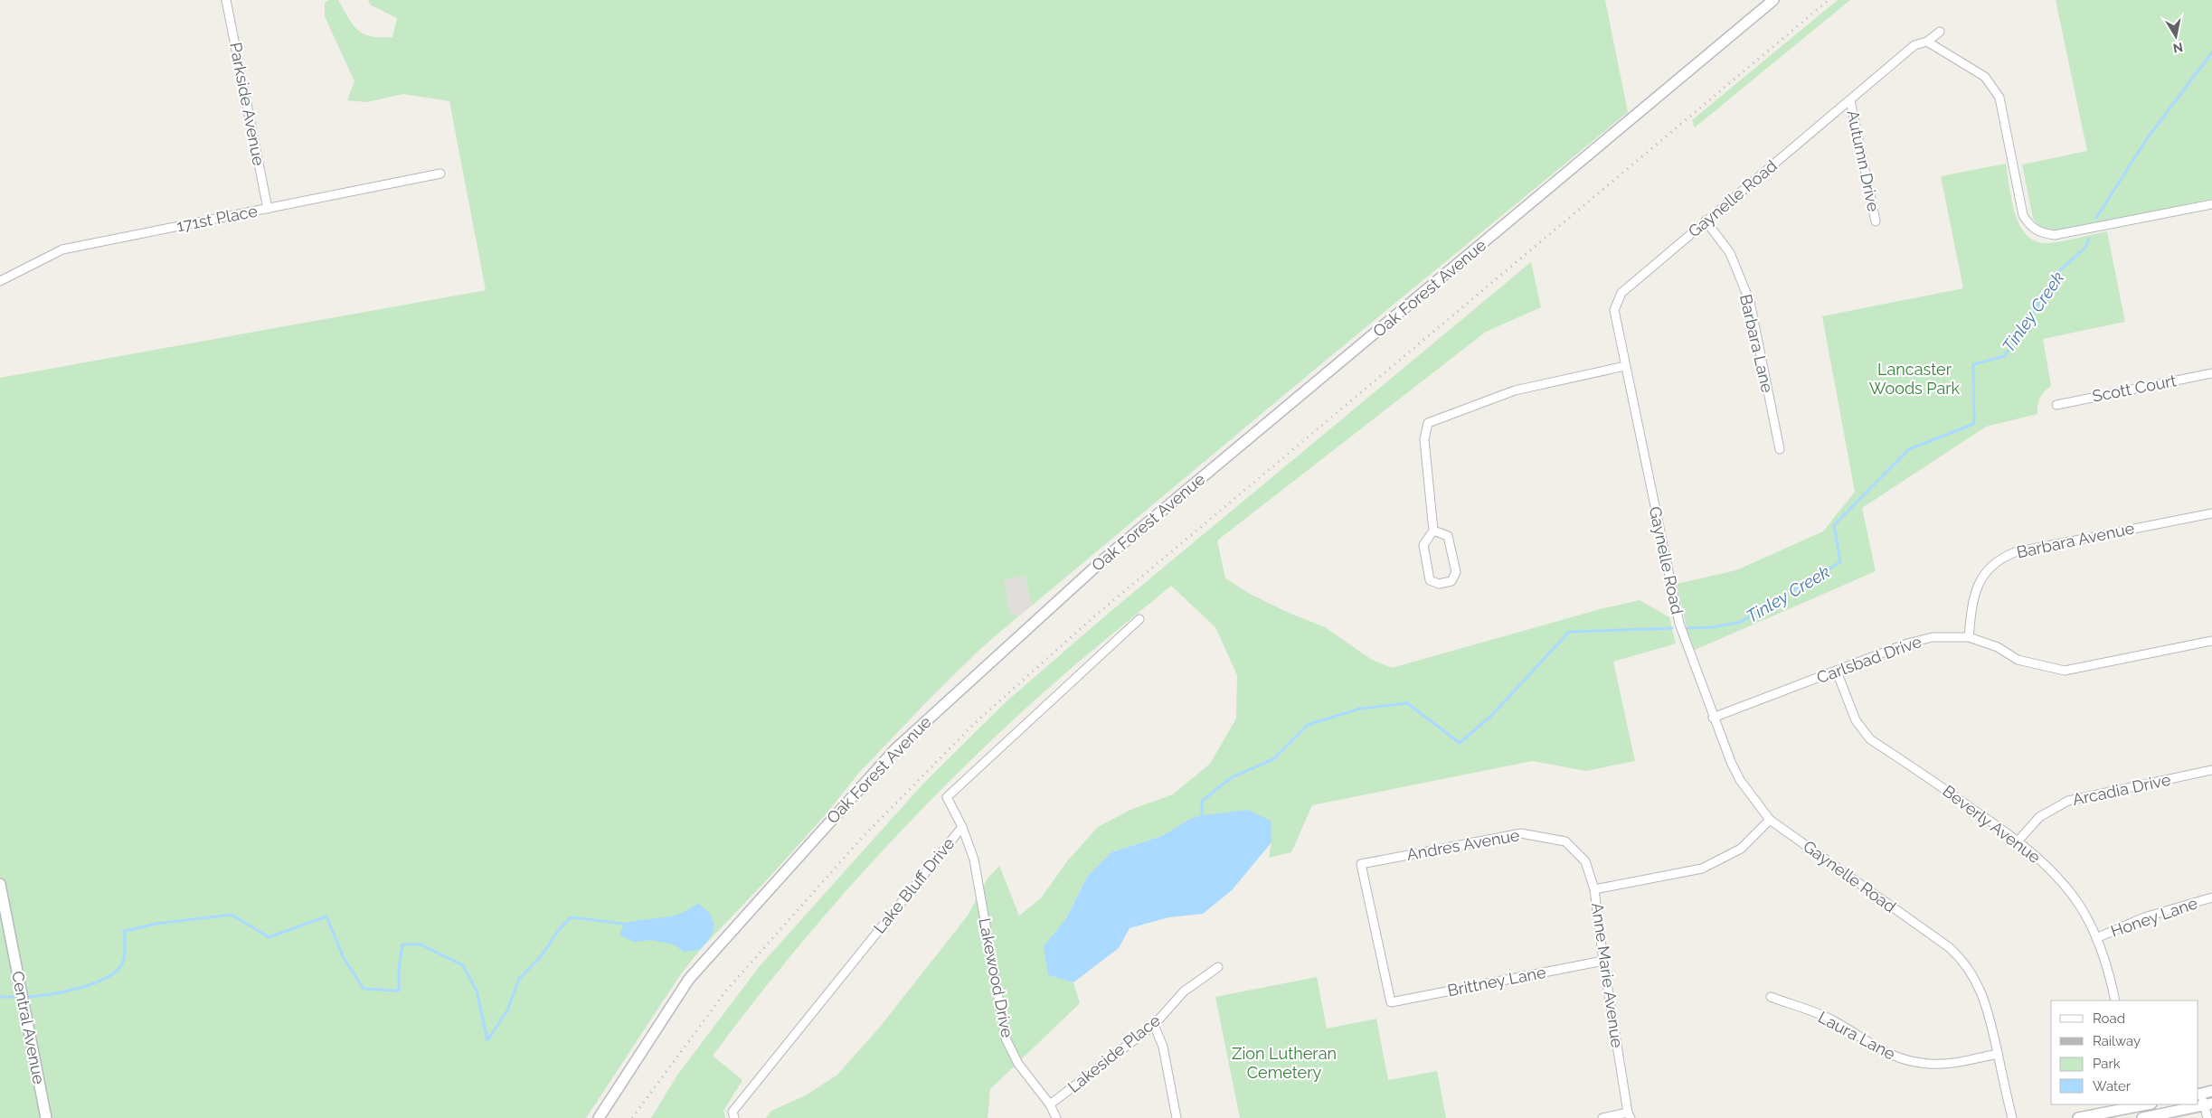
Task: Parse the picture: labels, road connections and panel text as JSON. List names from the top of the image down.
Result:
{
  "streets": {
    "street": [
      "Parkside Avenue",
      "Autumn Drive",
      "Gaynelle Road",
      "171st Place",
      "Oak Forest Avenue",
      "Barbara Lane",
      "Scott Court",
      "Barbara Avenue",
      "Carlsbad Drive",
      "Arcadia Drive",
      "Beverly Avenue",
      "Andres Avenue",
      "Lake Bluff Drive",
      "Honey Lane",
      "Anne Marie Avenue",
      "Lakewood Drive",
      "Brittney Lane",
      "Central Avenue",
      "Laura Lane",
      "Lakeside Place"
    ]
  },
  "crossings": [
    ["Parkside Avenue", "171st Place"],
    ["Autumn Drive", "Gaynelle Road"],
    ["Gaynelle Road", "Barbara Lane"],
    ["Gaynelle Road", "Carlsbad Drive"],
    ["Gaynelle Road", "Laura Lane"],
    ["Barbara Avenue", "Carlsbad Drive"],
    ["Carlsbad Drive", "Beverly Avenue"],
    ["Arcadia Drive", "Beverly Avenue"],
    ["Beverly Avenue", "Honey Lane"],
    ["Andres Avenue", "Anne Marie Avenue"],
    ["Andres Avenue", "Brittney Lane"],
    ["Lake Bluff Drive", "Lakewood Drive"],
    ["Anne Marie Avenue", "Brittney Lane"],
    ["Lakewood Drive", "Lakeside Place"]
  ],
  "water": ["Tinley Creek"],
  "parks": ["Lancaster Woods Park", "Zion Lutheran Cemetery"],
  "legend": [
    "Road",
    "Railway",
    "Park",
    "Water"
  ],
  "north": "bottom"
}
